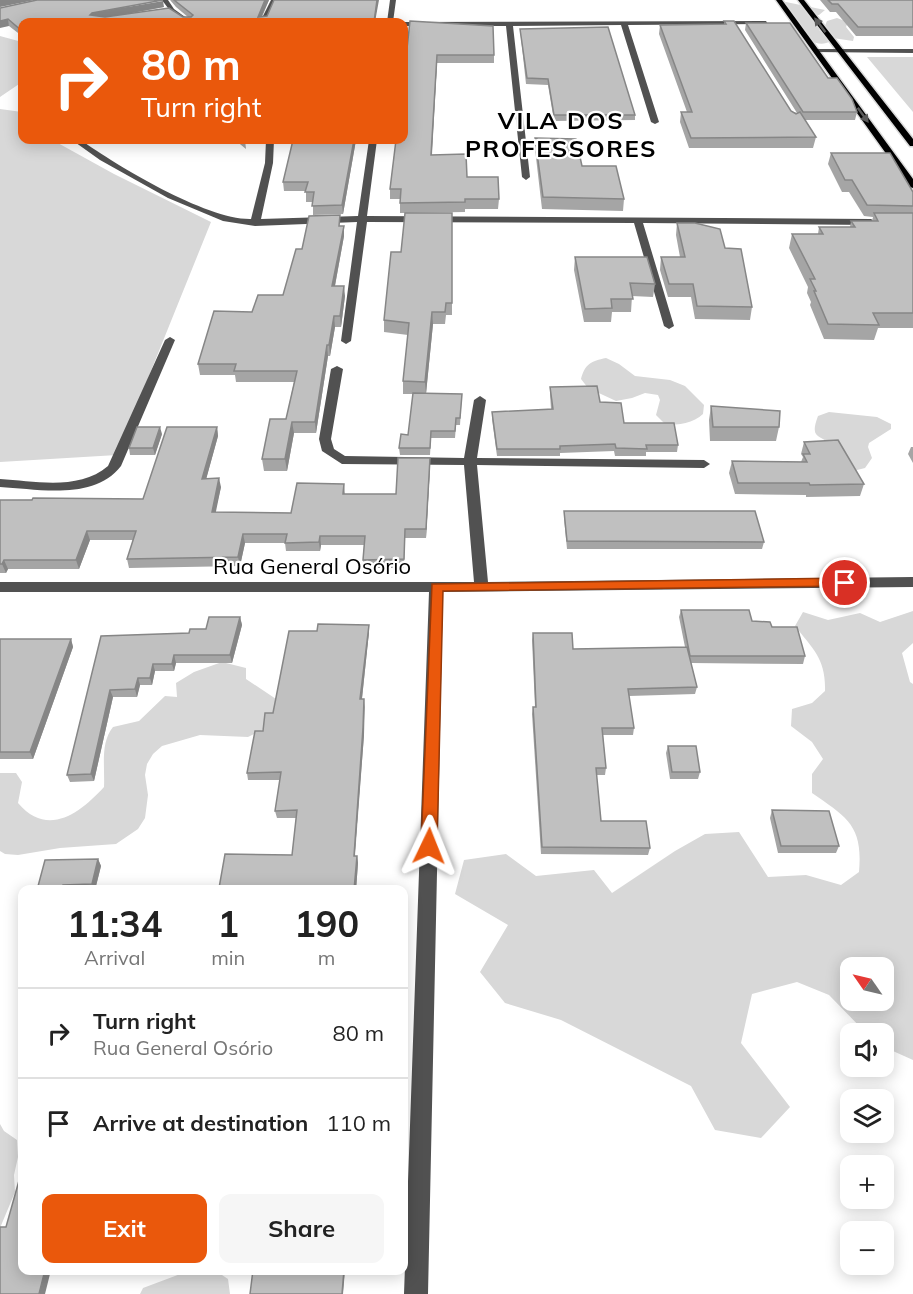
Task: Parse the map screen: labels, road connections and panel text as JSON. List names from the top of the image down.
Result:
{
  "streets": {
    "street": ["Rua General Osório"]
  },
  "districts": ["VILA DOS PROFESSORES"],
  "north": "top left",
  "page": {
    "turn": ["80 m", "Turn right"],
    "eta": [
      "11:34",
      "Arrival",
      "1",
      "min",
      "190",
      "m"
    ],
    "map_buttons": ["+", "−"],
    "list": [
      {
        "name": "Turn right",
        "note": "Rua General Osório",
        "value": "80 m"
      },
      {
        "name": "Arrive at destination",
        "value": "110 m"
      }
    ],
    "buttons": ["Exit", "Share"]
  }
}
